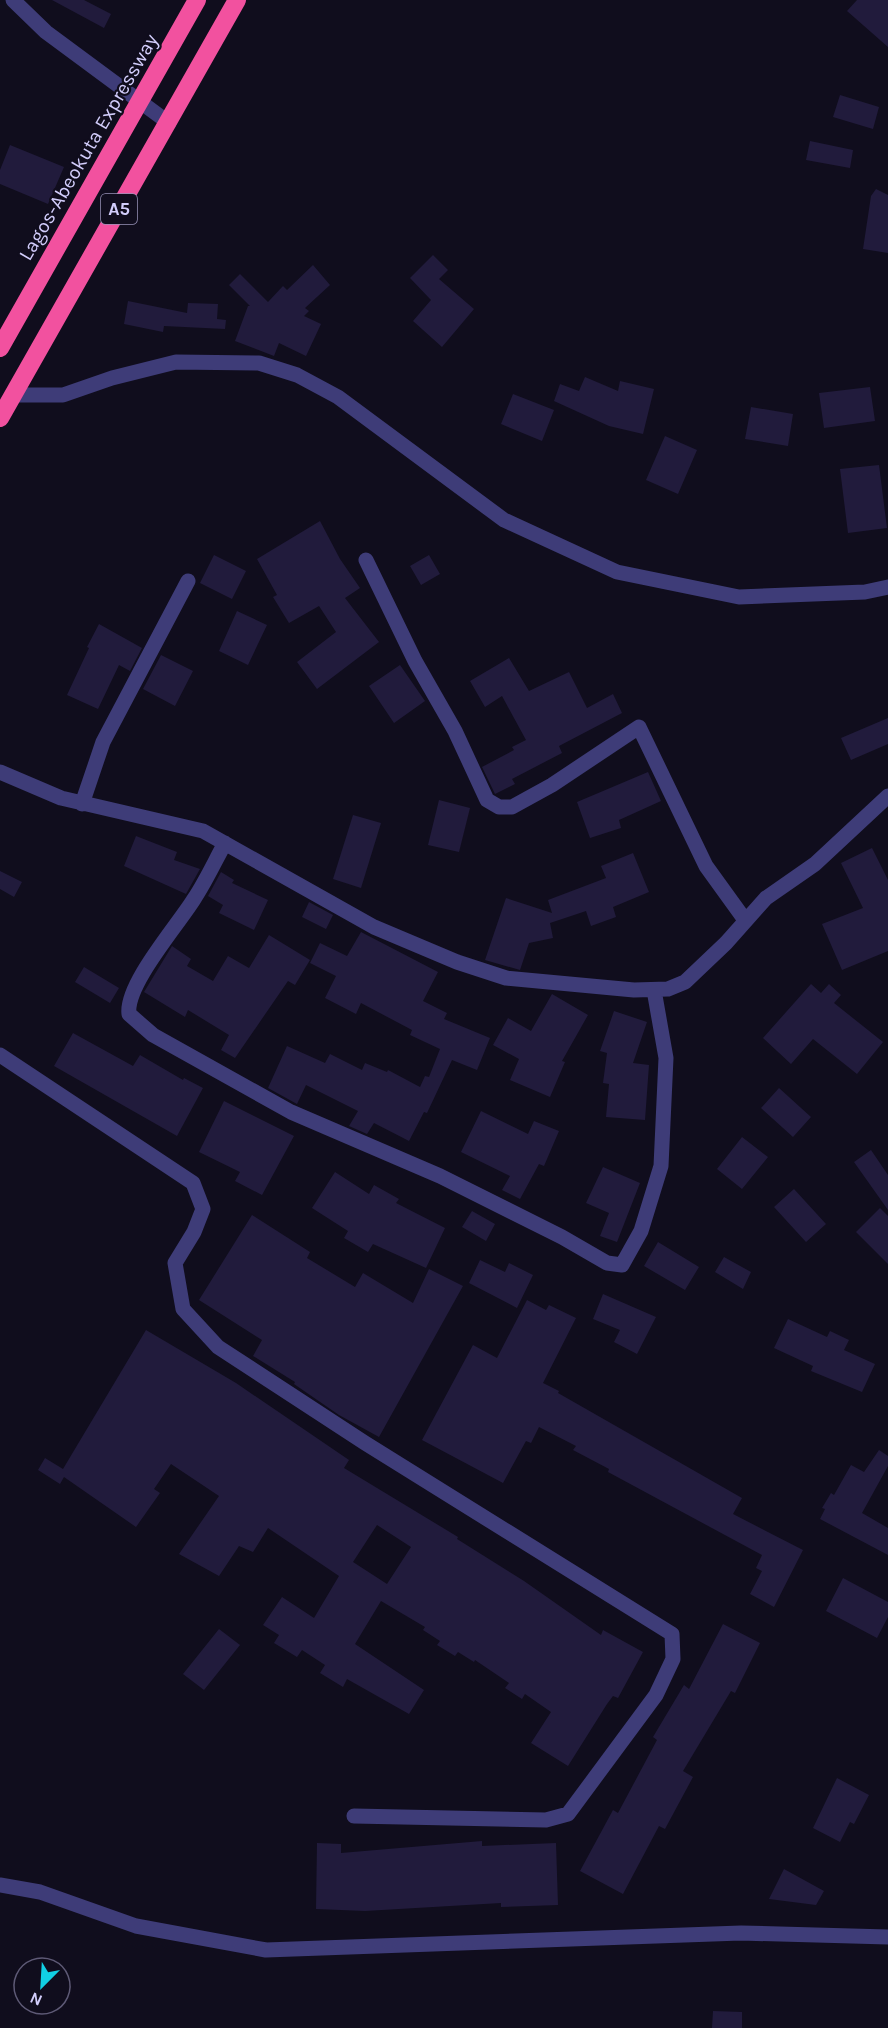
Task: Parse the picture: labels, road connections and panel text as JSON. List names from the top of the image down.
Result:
{
  "streets": {
    "highway": ["Lagos-Abeokuta Expressway", "A5"]
  },
  "north": "bottom left"
}
